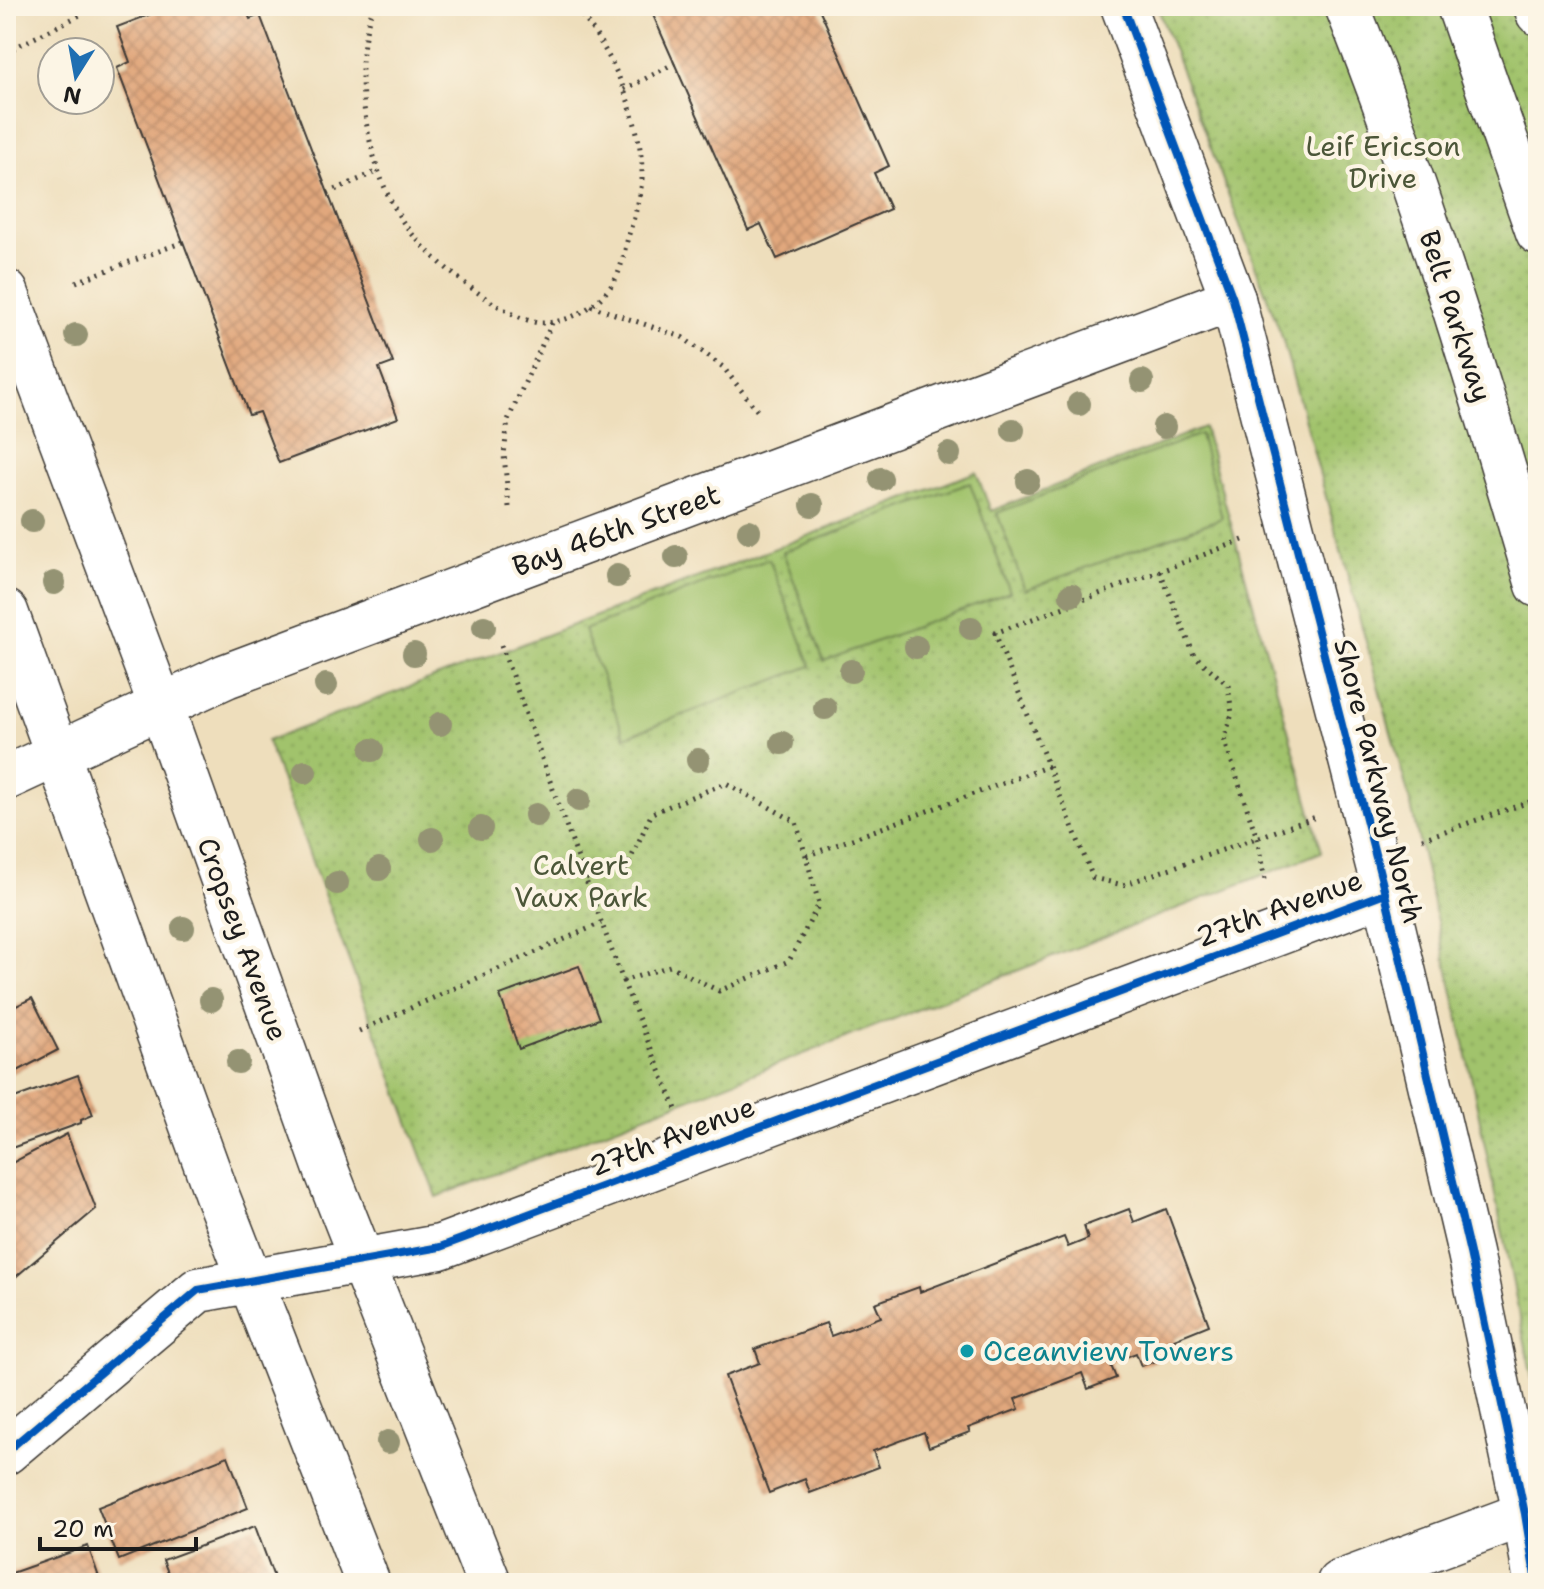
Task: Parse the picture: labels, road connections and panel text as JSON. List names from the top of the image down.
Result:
{
  "streets": {
    "main road": [
      "Belt Parkway",
      "Bay 46th Street",
      "Shore Parkway North",
      "27th Avenue",
      "Cropsey Avenue"
    ]
  },
  "crossings": [
    ["Bay 46th Street", "Shore Parkway North"],
    ["Bay 46th Street", "Cropsey Avenue"],
    ["Shore Parkway North", "27th Avenue"],
    ["27th Avenue", "Cropsey Avenue"]
  ],
  "parks": ["Leif Ericson Drive", "Calvert Vaux Park"],
  "places": ["Oceanview Towers"],
  "scale_bar": "20 m",
  "north": "bottom"
}
